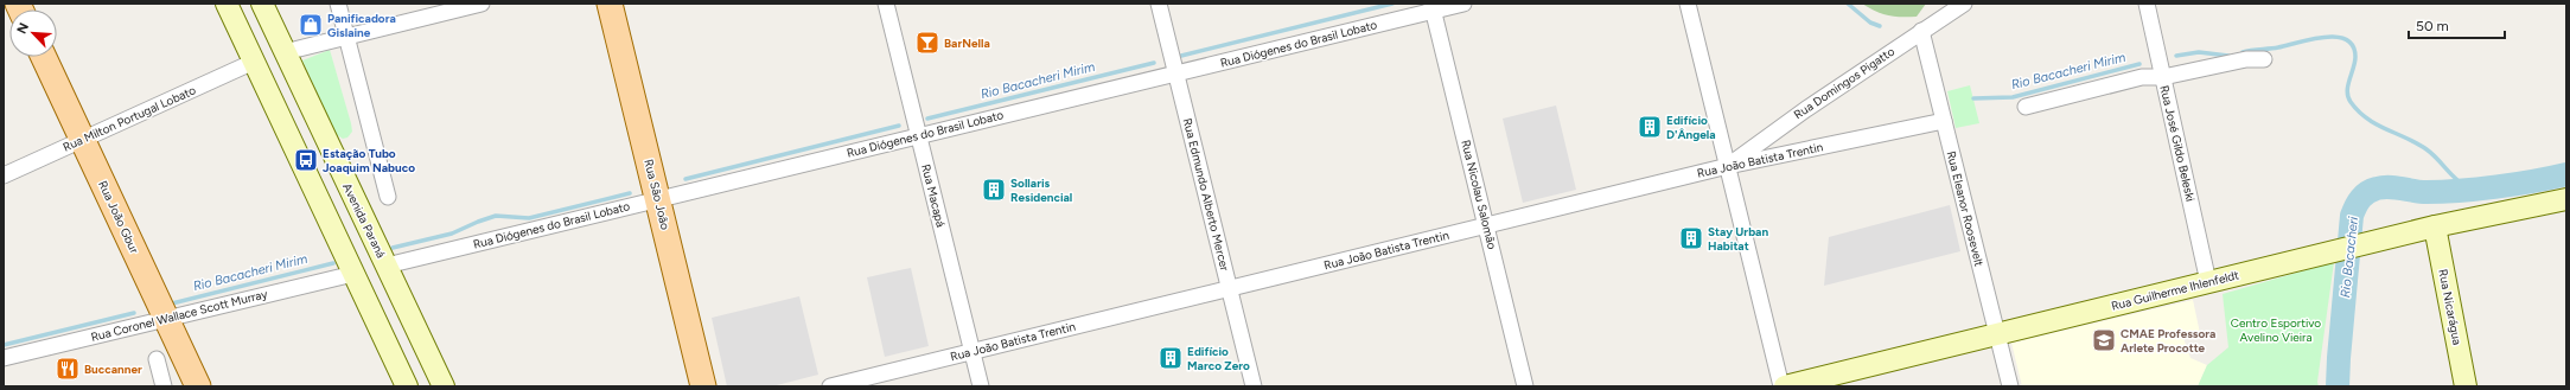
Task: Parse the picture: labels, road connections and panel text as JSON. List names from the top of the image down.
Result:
{
  "streets": {
    "main road": [
      "Rua São João",
      "Rua João Gbur",
      "Avenida Paraná",
      "Rua Guilherme Ihlenfeldt",
      "Rua Nicarágua"
    ],
    "street": [
      "Rua Diógenes do Brasil Lobato",
      "Rua Domingos Pigatto",
      "Rua Milton Portugal Lobato",
      "Rua José Gildo Beleski",
      "Rua João Batista Trentin",
      "Rua Edmundo Alberto Mercer",
      "Rua Nicolau Salomão",
      "Rua Macapá",
      "Rua Eleanor Roosevelt",
      "Rua Coronel Wallace Scott Murray"
    ]
  },
  "crossings": [
    ["Rua Diógenes do Brasil Lobato", "Rua São João"],
    ["Rua Diógenes do Brasil Lobato", "Rua Edmundo Alberto Mercer"],
    ["Rua Diógenes do Brasil Lobato", "Rua Nicolau Salomão"],
    ["Rua Diógenes do Brasil Lobato", "Rua Macapá"],
    ["Rua Diógenes do Brasil Lobato", "Avenida Paraná"],
    ["Rua Domingos Pigatto", "Rua João Batista Trentin"],
    ["Rua Domingos Pigatto", "Rua Eleanor Roosevelt"],
    ["Rua Milton Portugal Lobato", "Rua João Gbur"],
    ["Rua José Gildo Beleski", "Rua Guilherme Ihlenfeldt"],
    ["Rua João Batista Trentin", "Rua Edmundo Alberto Mercer"],
    ["Rua João Batista Trentin", "Rua Nicolau Salomão"],
    ["Rua João Batista Trentin", "Rua Macapá"],
    ["Rua João Batista Trentin", "Rua Eleanor Roosevelt"],
    ["Rua Eleanor Roosevelt", "Rua Guilherme Ihlenfeldt"],
    ["Rua João Gbur", "Rua Coronel Wallace Scott Murray"],
    ["Rua Guilherme Ihlenfeldt", "Rua Nicarágua"]
  ],
  "water": ["Rio Bacacheri Mirim", "Rio Bacacheri"],
  "parks": ["Centro Esportivo Avelino Vieira"],
  "places": {
    "shop": ["Panificadora Gislaine"],
    "bar": ["BarNella"],
    "building": [
      "Edifício D'Ângela",
      "Sollaris Residencial",
      "Stay Urban Habitat",
      "Edifício Marco Zero"
    ],
    "bus stop": ["Estação Tubo Joaquim Nabuco"],
    "school or university": ["CMAE Professora Arlete Procotte"],
    "restaurant": ["Buccanner"]
  },
  "scale_bar": "50 m",
  "north": "top left"
}
